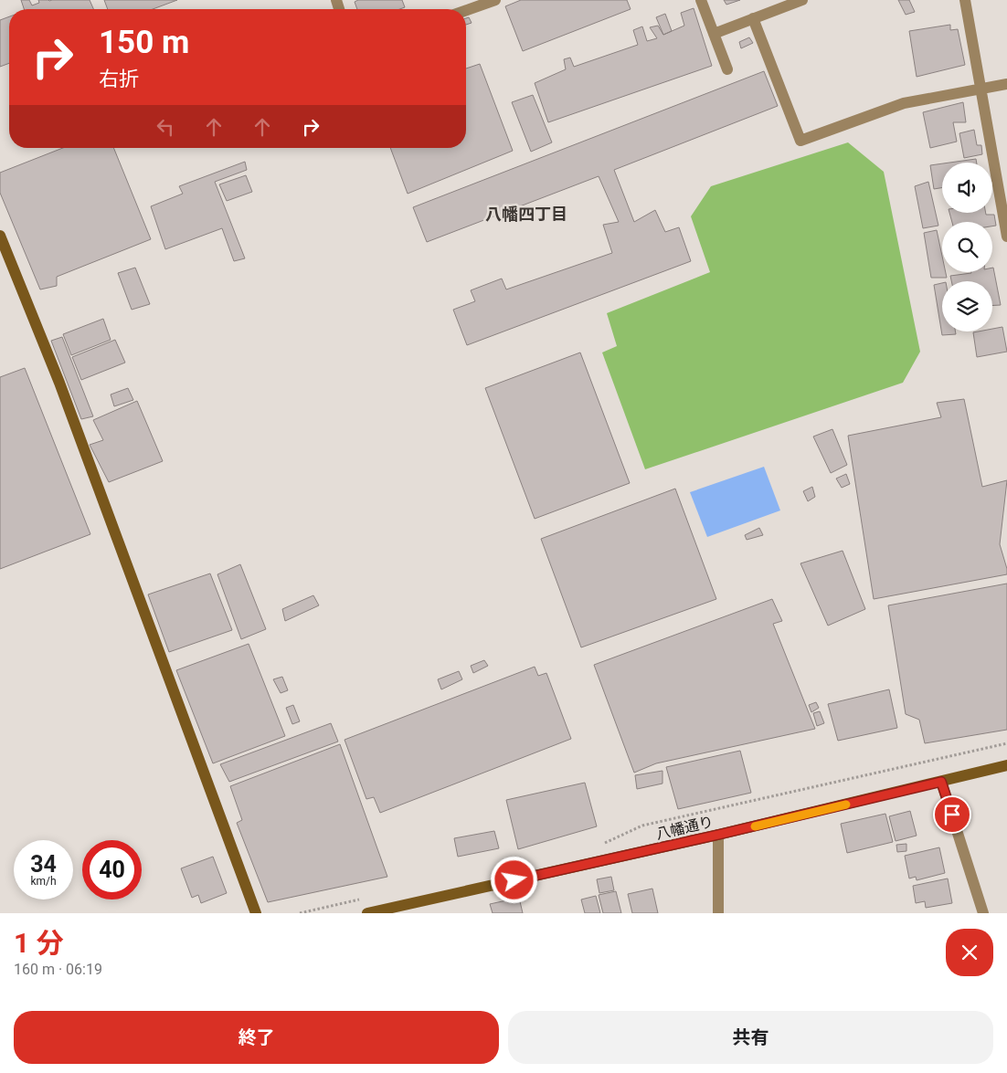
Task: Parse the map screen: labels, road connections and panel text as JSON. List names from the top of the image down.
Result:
{
  "streets": {
    "street": ["八幡通り"]
  },
  "districts": ["八幡四丁目"],
  "page": {
    "turn": ["150 m", "右折"],
    "speed": "34 km/h",
    "limit": "40",
    "heading": ["1 分", "160 m · 06:19"],
    "buttons": ["終了", "共有"]
  }
}
